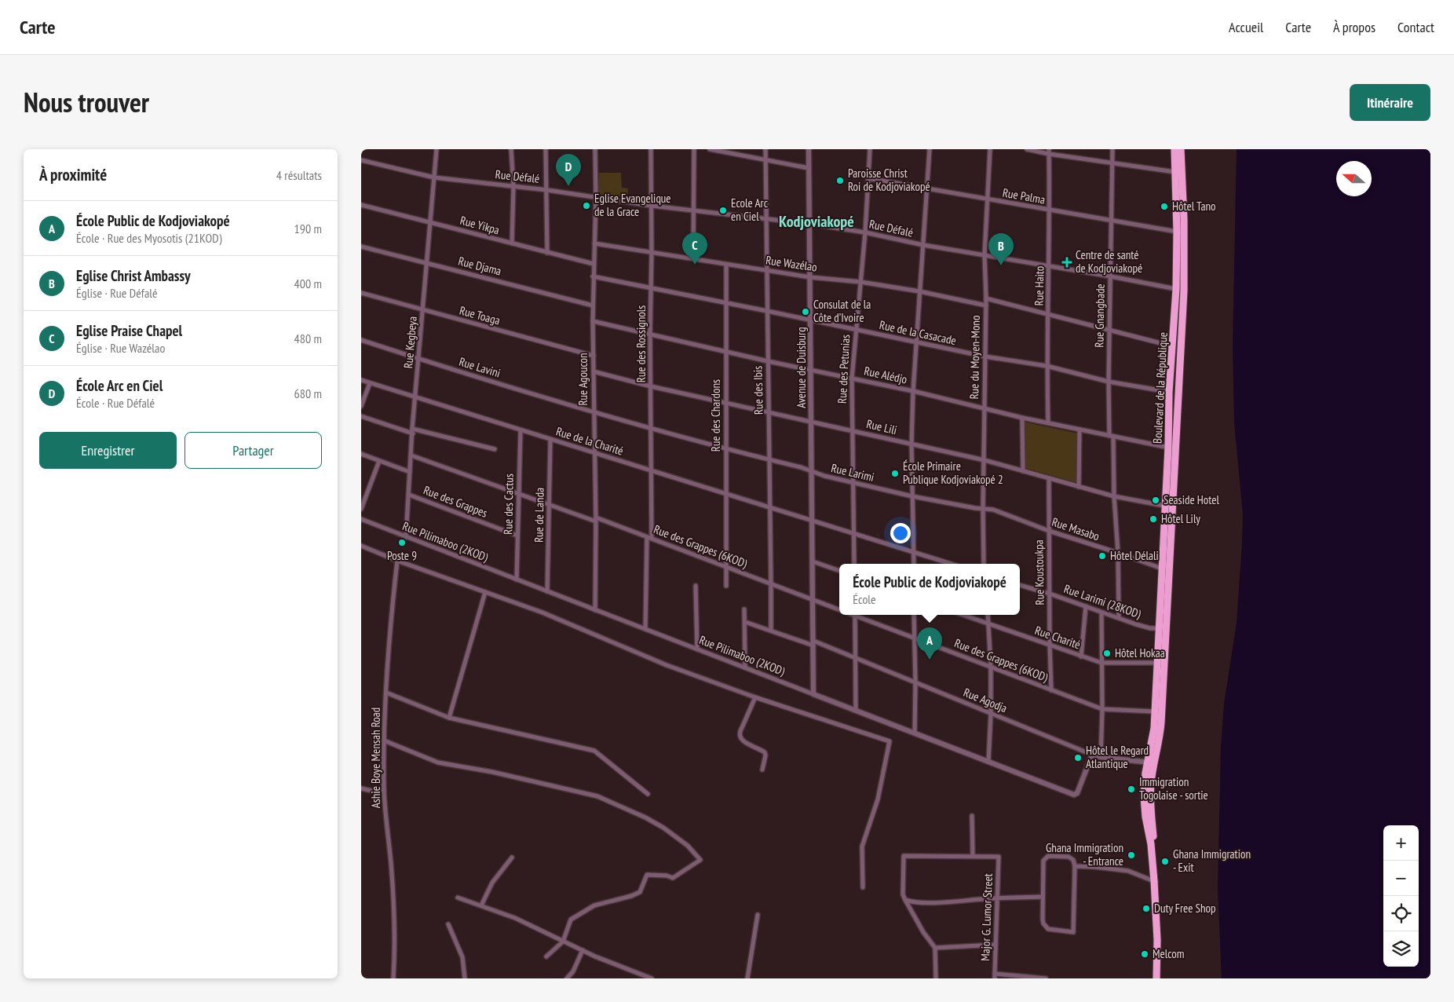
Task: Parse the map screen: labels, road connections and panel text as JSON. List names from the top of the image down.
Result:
{
  "streets": {
    "highway": ["Boulevard de la République"],
    "street": [
      "Rue Défalé",
      "Rue Palma",
      "Rue Yikpa",
      "Rue Wazélao",
      "Rue Djama",
      "Rue Haito",
      "Rue Toaga",
      "Rue Gnangbade",
      "Rue de la Casacade",
      "Rue Kegbeya",
      "Rue des Rossignols",
      "Rue du Moyen-Mono",
      "Rue Lavini",
      "Avenue de Duisburg",
      "Rue des Petunias",
      "Rue Alédjo",
      "Rue Agoucon",
      "Rue des Ibis",
      "Rue des Chardons",
      "Rue Lili",
      "Rue de la Charité",
      "Rue Larimi",
      "Rue des Grappes",
      "Rue des Cactus",
      "Rue de Landa",
      "Rue Masabo",
      "Rue Pilimaboo (2KOD)",
      "Rue des Grappes (6KOD)",
      "Rue Koustoukpa",
      "Rue Larimi (28KOD)",
      "Rue Charité",
      "Rue Agodja",
      "Ashie Boye Mensah Road",
      "Major G. Lumor Street"
    ]
  },
  "crossings": [
    ["Rue Défalé", "Rue Haito"],
    ["Rue Défalé", "Rue Gnangbade"],
    ["Rue Défalé", "Rue Kegbeya"],
    ["Rue Défalé", "Rue des Rossignols"],
    ["Rue Défalé", "Rue du Moyen-Mono"],
    ["Rue Défalé", "Avenue de Duisburg"],
    ["Rue Défalé", "Rue des Petunias"],
    ["Rue Défalé", "Rue Agoucon"],
    ["Rue Défalé", "Boulevard de la République"],
    ["Rue Défalé", "Rue des Ibis"],
    ["Rue Palma", "Rue Haito"],
    ["Rue Palma", "Rue Gnangbade"],
    ["Rue Palma", "Rue du Moyen-Mono"],
    ["Rue Palma", "Rue des Petunias"],
    ["Rue Palma", "Boulevard de la République"],
    ["Rue Yikpa", "Rue Kegbeya"],
    ["Rue Yikpa", "Rue Agoucon"],
    ["Rue Wazélao", "Rue des Rossignols"],
    ["Rue Wazélao", "Rue du Moyen-Mono"],
    ["Rue Wazélao", "Avenue de Duisburg"],
    ["Rue Wazélao", "Rue des Petunias"],
    ["Rue Wazélao", "Rue Agoucon"],
    ["Rue Wazélao", "Rue des Ibis"],
    ["Rue Wazélao", "Rue des Chardons"],
    ["Rue Djama", "Rue Kegbeya"],
    ["Rue Djama", "Rue Agoucon"],
    ["Rue Haito", "Rue de la Casacade"],
    ["Rue Haito", "Rue Alédjo"],
    ["Rue Toaga", "Rue Kegbeya"],
    ["Rue Toaga", "Rue Agoucon"],
    ["Rue Gnangbade", "Rue de la Casacade"],
    ["Rue Gnangbade", "Rue Alédjo"],
    ["Rue Gnangbade", "Rue Lili"],
    ["Rue Gnangbade", "Rue Masabo"],
    ["Rue Gnangbade", "Rue Larimi (28KOD)"],
    ["Rue de la Casacade", "Rue des Rossignols"],
    ["Rue de la Casacade", "Rue du Moyen-Mono"],
    ["Rue de la Casacade", "Avenue de Duisburg"],
    ["Rue de la Casacade", "Rue des Petunias"],
    ["Rue de la Casacade", "Rue Agoucon"],
    ["Rue de la Casacade", "Boulevard de la République"],
    ["Rue de la Casacade", "Rue des Ibis"],
    ["Rue de la Casacade", "Rue des Chardons"],
    ["Rue Kegbeya", "Rue Lavini"],
    ["Rue Kegbeya", "Rue de la Charité"],
    ["Rue Kegbeya", "Rue des Grappes"],
    ["Rue Kegbeya", "Rue Pilimaboo (2KOD)"],
    ["Rue Kegbeya", "Rue des Grappes (6KOD)"],
    ["Rue des Rossignols", "Rue Lavini"],
    ["Rue des Rossignols", "Rue Alédjo"],
    ["Rue des Rossignols", "Rue Lili"],
    ["Rue des Rossignols", "Rue de la Charité"],
    ["Rue des Rossignols", "Rue des Grappes (6KOD)"],
    ["Rue du Moyen-Mono", "Rue Alédjo"],
    ["Rue du Moyen-Mono", "Rue Lili"],
    ["Rue du Moyen-Mono", "Rue Larimi"],
    ["Rue du Moyen-Mono", "Rue Masabo"],
    ["Rue Lavini", "Rue Agoucon"],
    ["Rue Lavini", "Rue des Chardons"],
    ["Rue Lavini", "Rue Larimi"],
    ["Avenue de Duisburg", "Rue Alédjo"],
    ["Avenue de Duisburg", "Rue Lili"],
    ["Avenue de Duisburg", "Rue de la Charité"],
    ["Avenue de Duisburg", "Rue Larimi"],
    ["Avenue de Duisburg", "Rue Pilimaboo (2KOD)"],
    ["Avenue de Duisburg", "Rue des Grappes (6KOD)"],
    ["Avenue de Duisburg", "Rue Agodja"],
    ["Rue des Petunias", "Rue Alédjo"],
    ["Rue des Petunias", "Rue Lili"],
    ["Rue des Petunias", "Rue de la Charité"],
    ["Rue des Petunias", "Rue Larimi"],
    ["Rue Alédjo", "Rue Agoucon"],
    ["Rue Alédjo", "Boulevard de la République"],
    ["Rue Alédjo", "Rue des Ibis"],
    ["Rue Alédjo", "Rue des Chardons"],
    ["Rue Agoucon", "Rue Lili"],
    ["Rue Agoucon", "Rue de la Charité"],
    ["Rue Agoucon", "Rue Pilimaboo (2KOD)"],
    ["Rue Agoucon", "Rue des Grappes (6KOD)"],
    ["Boulevard de la République", "Rue Lili"],
    ["Boulevard de la République", "Rue Masabo"],
    ["Boulevard de la République", "Rue des Grappes (6KOD)"],
    ["Boulevard de la République", "Rue Larimi (28KOD)"],
    ["Boulevard de la République", "Rue Charité"],
    ["Boulevard de la République", "Rue Agodja"],
    ["Rue des Ibis", "Rue Lili"],
    ["Rue des Ibis", "Rue de la Charité"],
    ["Rue des Ibis", "Rue Larimi"],
    ["Rue des Ibis", "Rue des Grappes (6KOD)"],
    ["Rue des Ibis", "Rue Agodja"],
    ["Rue des Chardons", "Rue Lili"],
    ["Rue des Chardons", "Rue de la Charité"],
    ["Rue des Chardons", "Rue Larimi"],
    ["Rue des Chardons", "Rue des Grappes (6KOD)"],
    ["Rue Lili", "Rue Koustoukpa"],
    ["Rue de la Charité", "Rue des Cactus"],
    ["Rue de la Charité", "Rue de Landa"],
    ["Rue Larimi", "Rue Masabo"],
    ["Rue des Grappes", "Rue des Cactus"],
    ["Rue des Cactus", "Rue Pilimaboo (2KOD)"],
    ["Rue des Cactus", "Rue des Grappes (6KOD)"],
    ["Rue de Landa", "Rue Pilimaboo (2KOD)"],
    ["Rue de Landa", "Rue des Grappes (6KOD)"],
    ["Rue Masabo", "Rue Koustoukpa"],
    ["Rue Pilimaboo (2KOD)", "Rue Agodja"],
    ["Rue des Grappes (6KOD)", "Rue Koustoukpa"],
    ["Rue Koustoukpa", "Rue Larimi (28KOD)"],
    ["Rue Koustoukpa", "Rue Charité"]
  ],
  "districts": ["Kodjoviakopé"],
  "places": {
    "other": [
      "Paroisse Christ Roi de Kodjoviakopé",
      "Eglise Evangelique de la Grace",
      "Hôtel Tano",
      "Ecole Arc en Ciel",
      "Consulat de la Côte d’Ivoire",
      "École Primaire Publique Kodjoviakopé 2",
      "Seaside Hotel",
      "Hôtel Lily",
      "Poste 9",
      "Hôtel Délali",
      "Hôtel Hokaa",
      "Hôtel le Regard Atlantique",
      "Immigration Togolaise - sortie",
      "Ghana Immigration - Entrance",
      "Ghana Immigration - Exit",
      "Duty Free Shop",
      "Melcom"
    ],
    "health": ["Centre de santé de Kodjoviakopé"]
  },
  "north": "left",
  "page": {
    "header": "Carte",
    "nav": [
      "Accueil",
      "Carte",
      "À propos",
      "Contact"
    ],
    "title": "Nous trouver",
    "buttons": [
      "Itinéraire",
      ["Enregistrer", "Partager"]
    ],
    "heading": ["À proximité", "4 résultats"],
    "pins": [
      "D",
      "C",
      "B",
      "A"
    ],
    "list": [
      {
        "mark": "A",
        "name": "École Public de Kodjoviakopé",
        "note": "École · Rue des Myosotis (21KOD)",
        "value": "190 m"
      },
      {
        "mark": "B",
        "name": "Eglise Christ Ambassy",
        "note": "Église · Rue Défalé",
        "value": "400 m"
      },
      {
        "mark": "C",
        "name": "Eglise Praise Chapel",
        "note": "Église · Rue Wazélao",
        "value": "480 m"
      },
      {
        "mark": "D",
        "name": "École Arc en Ciel",
        "note": "École · Rue Défalé",
        "value": "680 m"
      }
    ],
    "popup": ["École Public de Kodjoviakopé", "École"],
    "map_buttons": ["+", "−"]
  }
}
